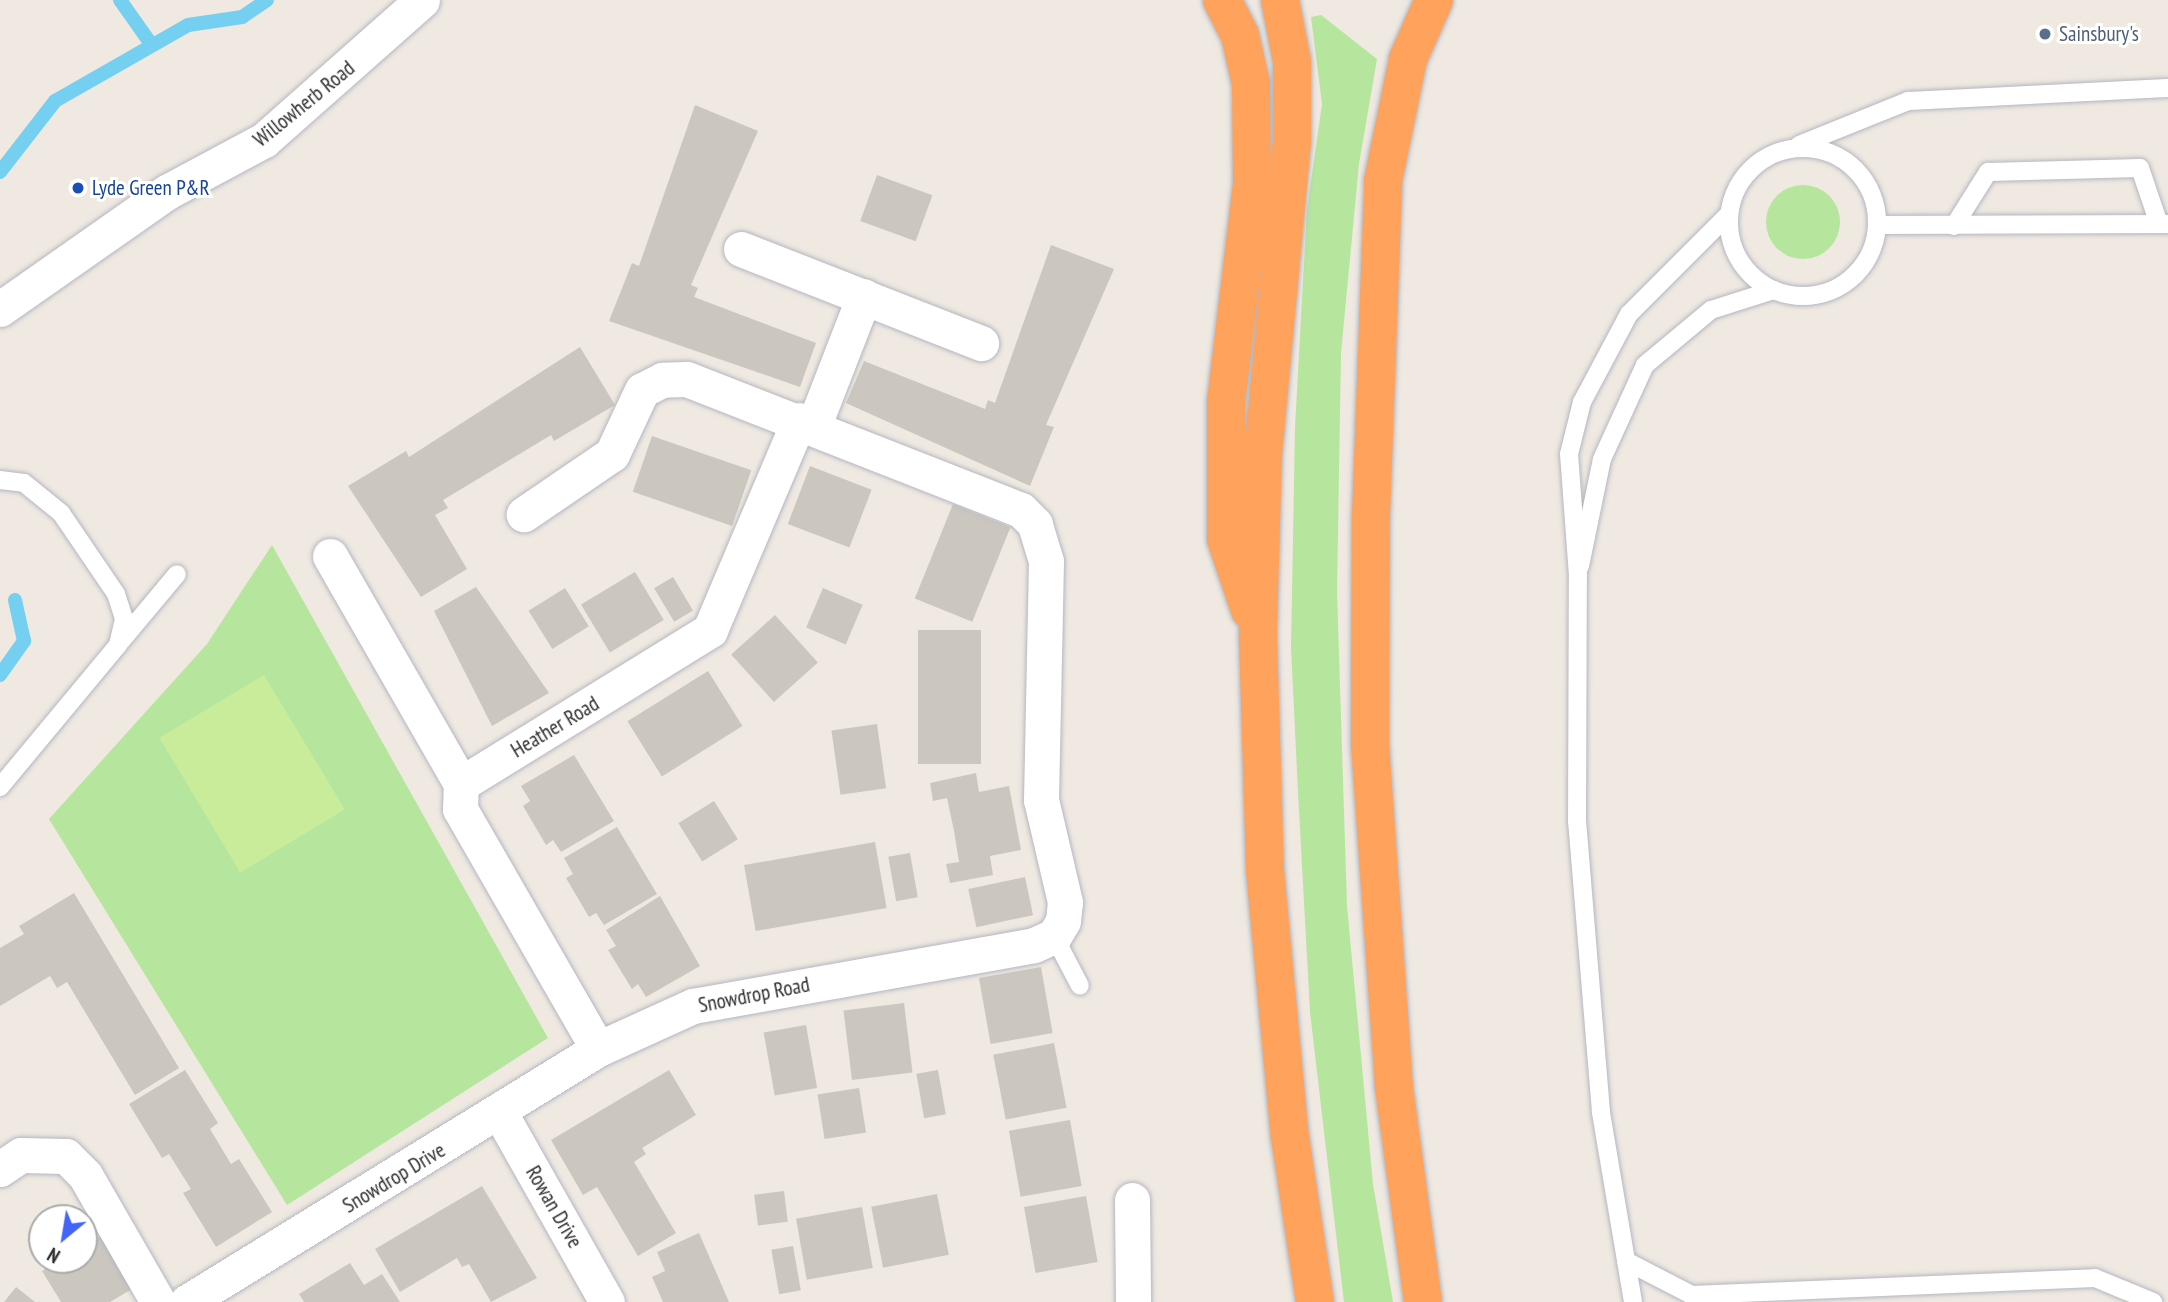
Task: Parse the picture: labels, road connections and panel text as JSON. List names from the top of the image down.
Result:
{
  "streets": {
    "street": [
      "Willowherb Road",
      "Heather Road",
      "Snowdrop Road",
      "Snowdrop Drive",
      "Rowan Drive"
    ]
  },
  "crossings": [
    ["Snowdrop Road", "Snowdrop Drive"],
    ["Snowdrop Drive", "Rowan Drive"]
  ],
  "places": ["Sainsbury's", "Lyde Green P&R"],
  "north": "bottom left"
}
